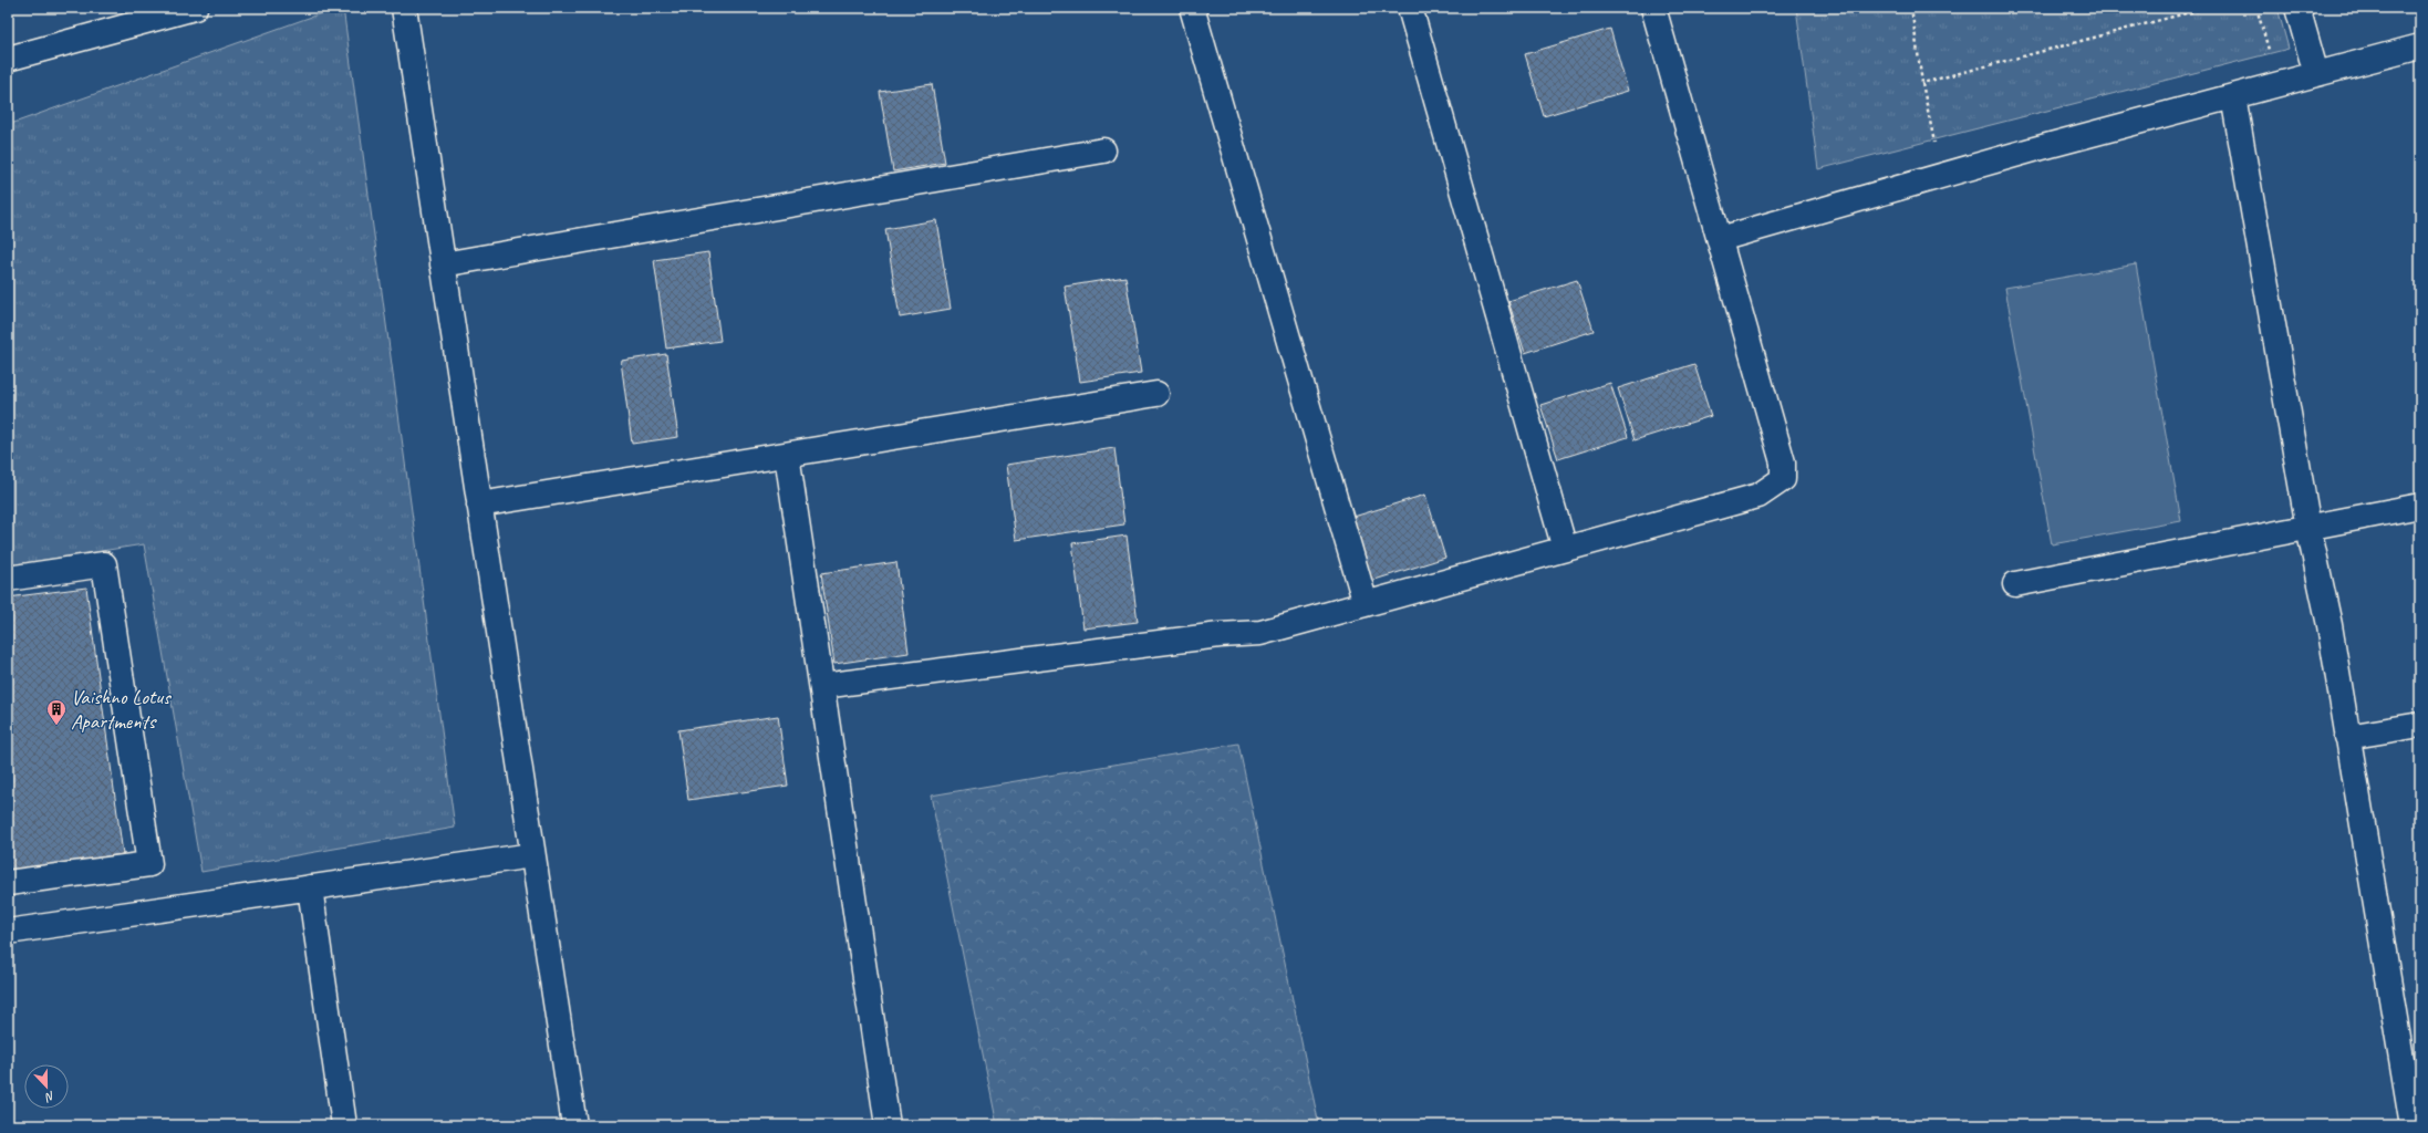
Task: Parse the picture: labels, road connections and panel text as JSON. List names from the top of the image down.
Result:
{
  "places": {
    "building": ["Vaishno Lotus Apartments"]
  },
  "north": "bottom"
}
